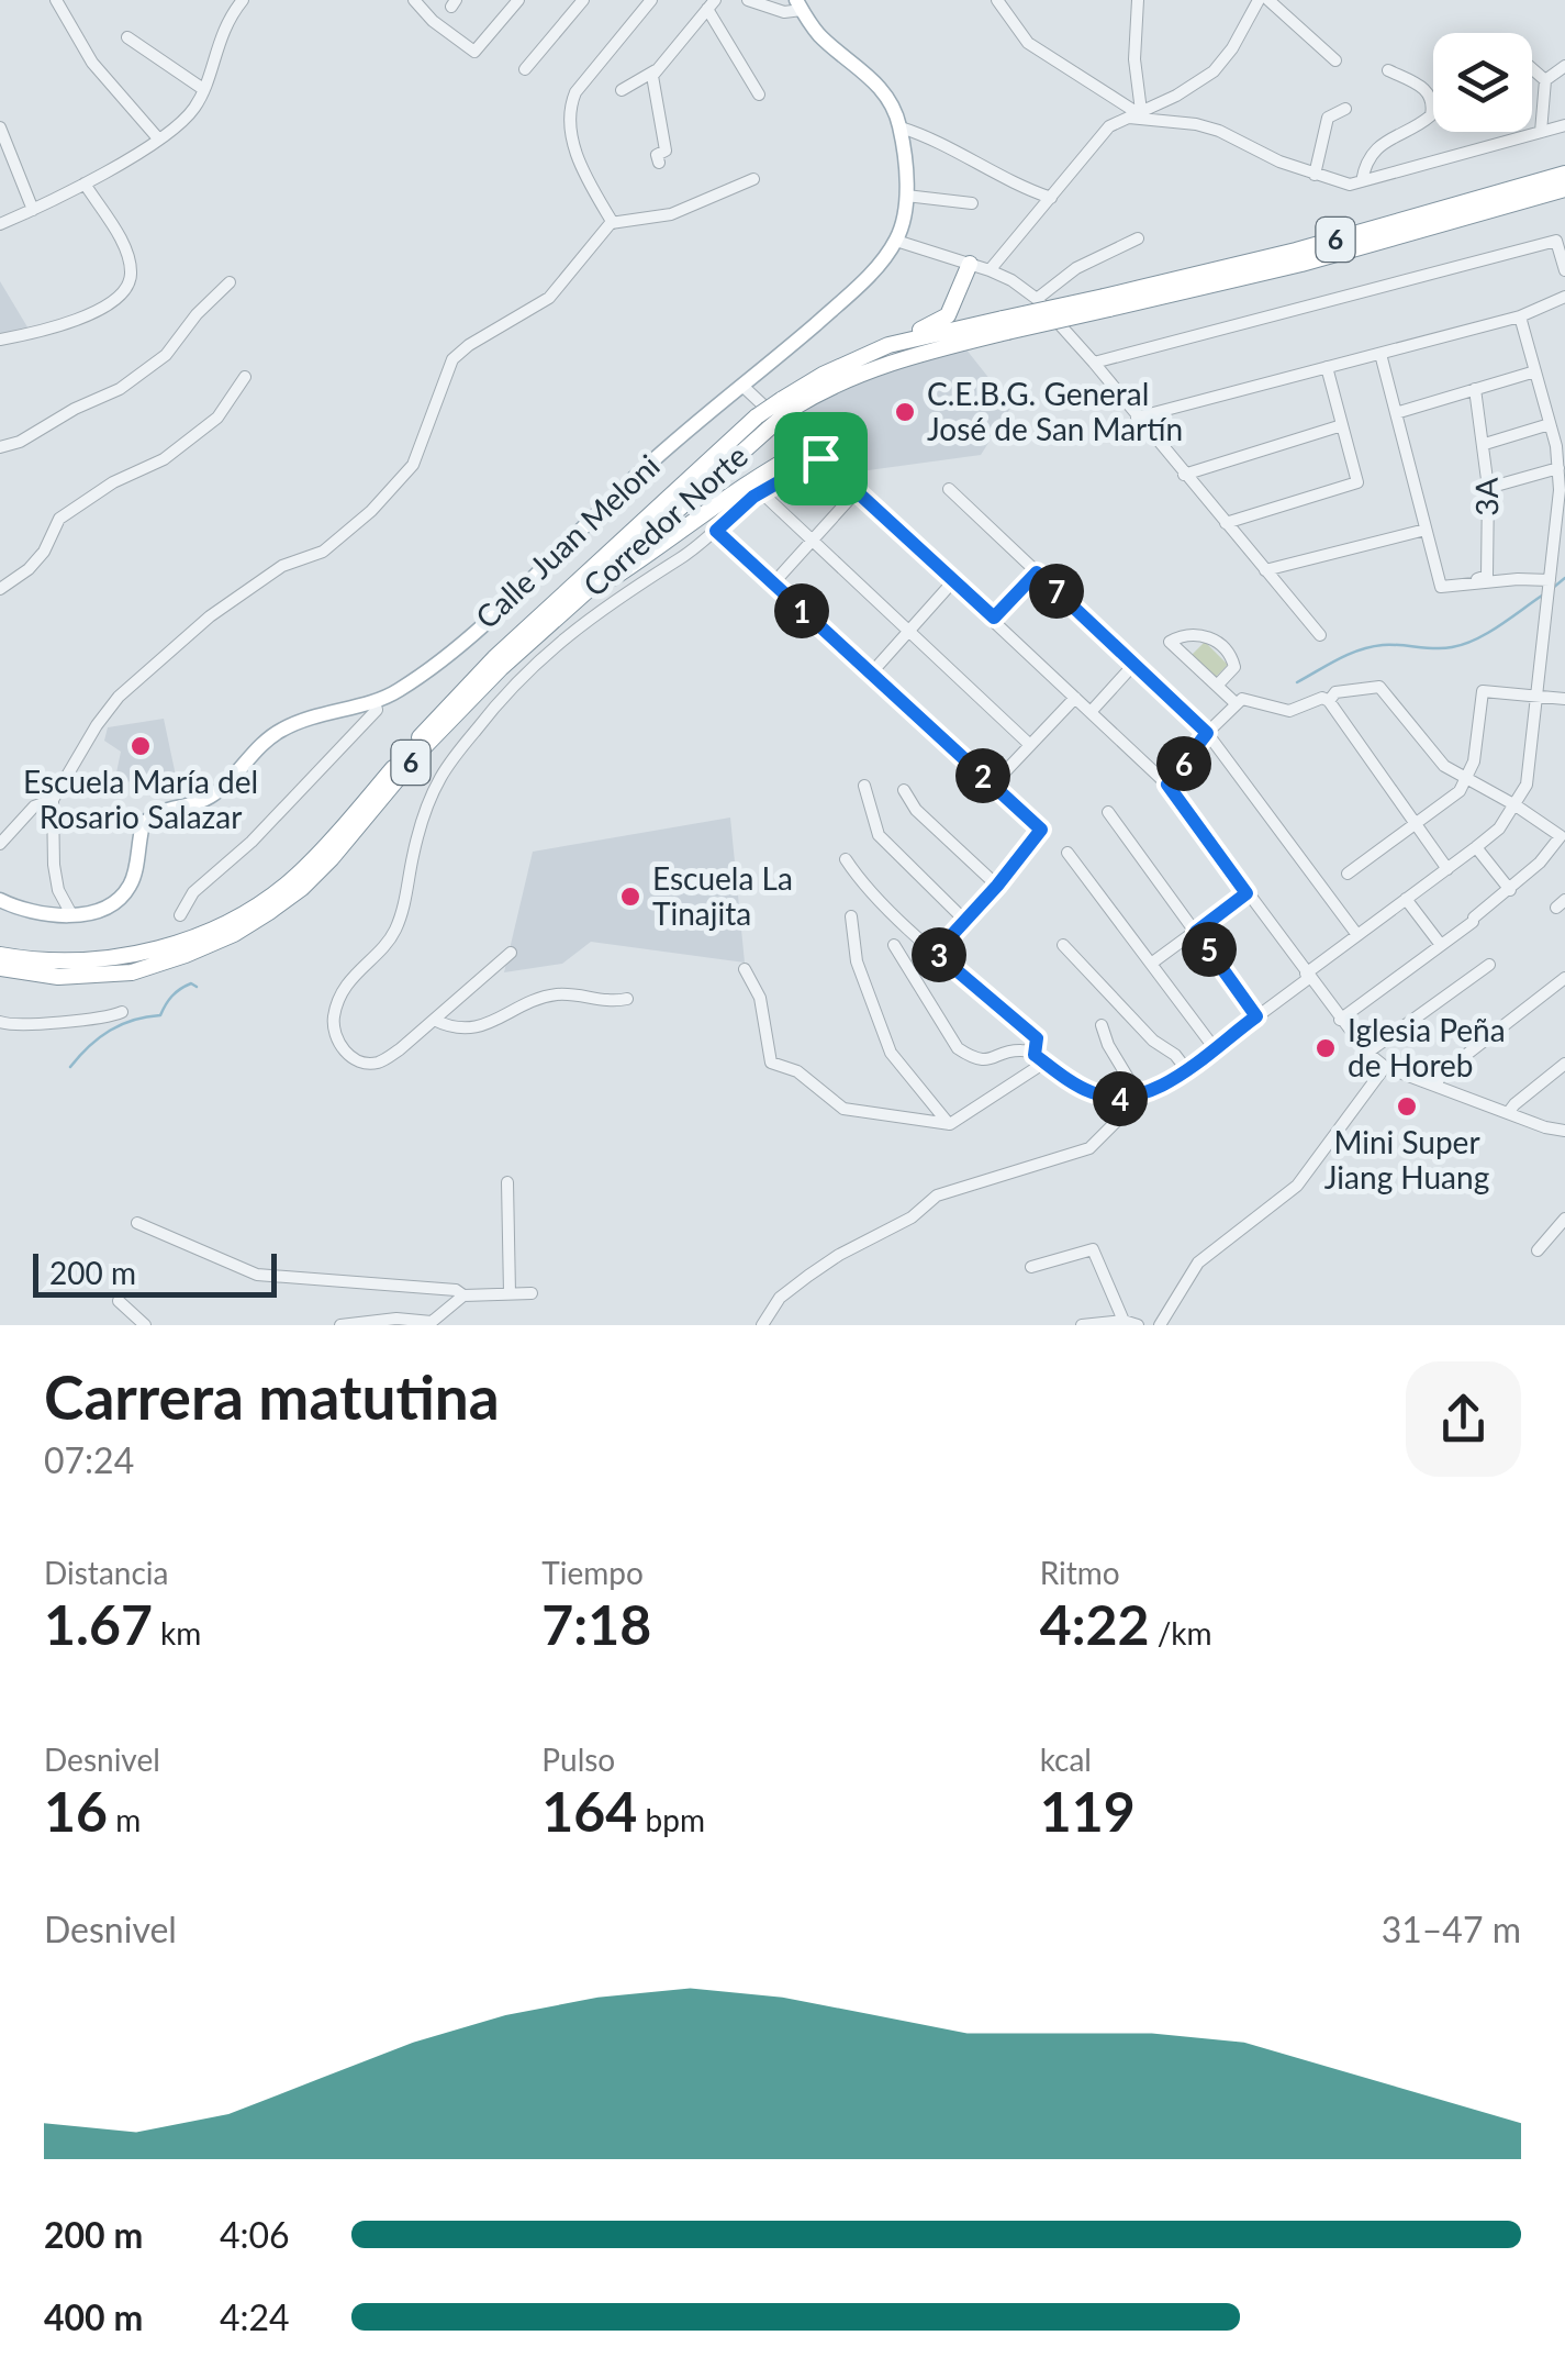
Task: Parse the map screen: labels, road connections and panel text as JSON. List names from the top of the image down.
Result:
{
  "streets": {
    "highway": ["6", "Corredor Norte"],
    "main road": ["Calle Juan Meloni"],
    "street": ["3A"]
  },
  "places": [
    "C.E.B.G. General José de San Martín",
    "Escuela María del Rosario Salazar",
    "Escuela La Tinajita",
    "Iglesia Peña de Horeb",
    "Mini Super Jiang Huang"
  ],
  "scale_bar": "200 m",
  "page": {
    "pins": [
      "7",
      "1",
      "6",
      "2",
      "5",
      "3",
      "4"
    ],
    "scale": "200 m",
    "heading": ["Carrera matutina", "07:24"],
    "stats": [
      ["Distancia", "1.67 km"],
      ["Tiempo", "7:18"],
      ["Ritmo", "4:22 /km"],
      ["Desnivel", "16 m"],
      ["Pulso", "164 bpm"],
      ["kcal", "119"]
    ],
    "chart": ["Desnivel", "31–47 m"],
    "list": [
      {
        "name": "200 m",
        "note": "4:06"
      },
      {
        "name": "400 m",
        "note": "4:24"
      }
    ]
  }
}
